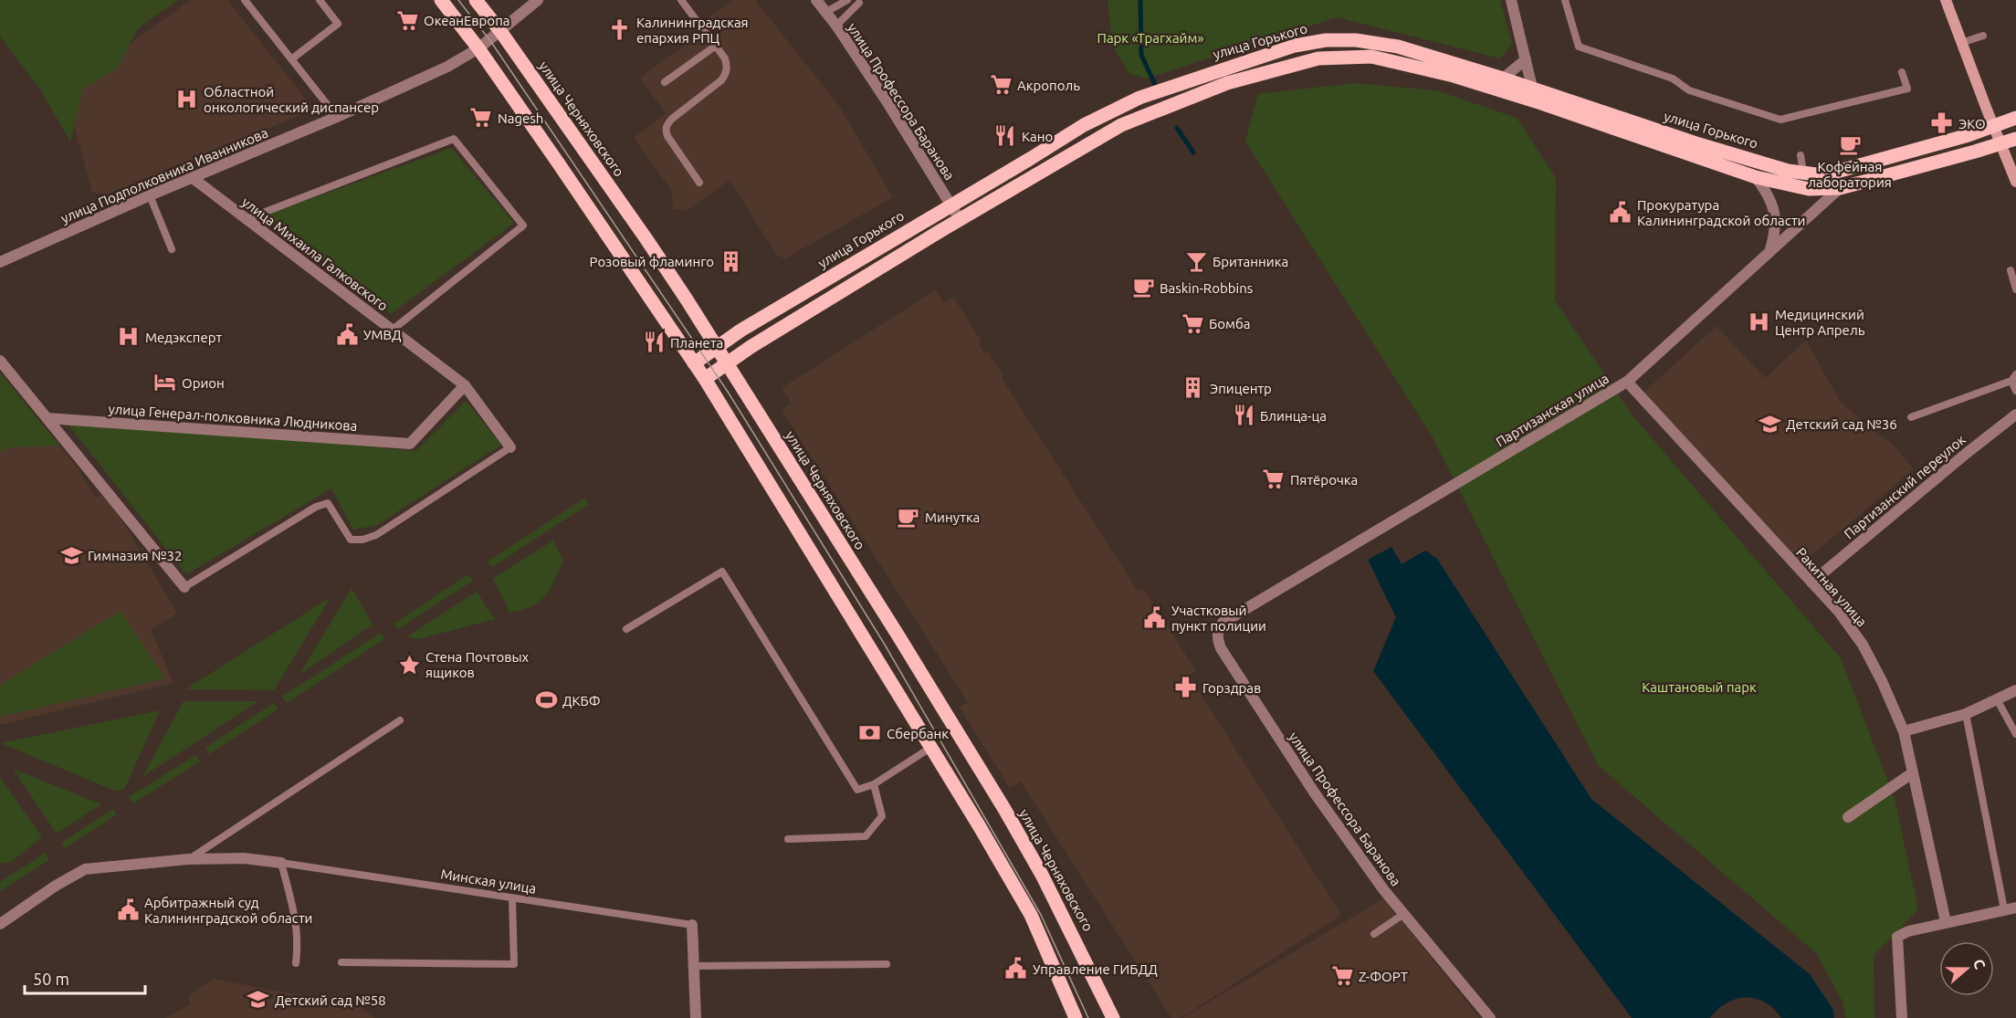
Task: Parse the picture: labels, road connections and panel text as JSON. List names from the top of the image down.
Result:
{
  "streets": {
    "main road": ["улица Горького", "улица Черняховского"],
    "street": [
      "улица Профессора Баранова",
      "улица Подполковника Иванникова",
      "улица Михаила Галковского",
      "Партизанская улица",
      "улица Генерал-полковника Людникова",
      "Партизанский переулок",
      "Ракитная улица",
      "Минская улица"
    ]
  },
  "crossings": [
    ["улица Горького", "улица Профессора Баранова"],
    ["улица Горького", "улица Черняховского"],
    ["улица Горького", "Партизанская улица"],
    ["улица Профессора Баранова", "Партизанская улица"],
    ["улица Черняховского", "улица Подполковника Иванникова"],
    ["улица Подполковника Иванникова", "улица Михаила Галковского"],
    ["улица Михаила Галковского", "улица Генерал-полковника Людникова"],
    ["Партизанская улица", "Ракитная улица"],
    ["Партизанский переулок", "Ракитная улица"]
  ],
  "parks": ["Парк «Трагхайм»", "Каштановый парк"],
  "places": {
    "supermarket": [
      "ОкеанЕвропа",
      "Акрополь",
      "Nagesh",
      "Бомба",
      "Пятёрочка",
      "Z-ФОРТ"
    ],
    "church": ["Калининградская епархия РПЦ"],
    "hospital": ["Областной онкологический диспансер", "Медицинский Центр Апрель", "Медэксперт"],
    "pharmacy": ["ЭКО", "Горздрав"],
    "restaurant": ["Кано", "Планета", "Блинца-ца"],
    "cafe": ["Кофейная лаборатория", "Baskin-Robbins", "Минутка"],
    "public building": [
      "Прокуратура Калининградской области",
      "УМВД",
      "Участковый пункт полиции",
      "Арбитражный суд Калининградской области",
      "Управление ГИБДД"
    ],
    "building": ["Розовый фламинго", "Эпицентр"],
    "bar": ["Британника"],
    "hotel": ["Орион"],
    "school or university": ["Детский сад №36", "Гимназия №32", "Детский сад №58"],
    "place": ["Стена Почтовых ящиков"],
    "sports": ["ДКБФ"],
    "bank": ["Сбербанк"]
  },
  "scale_bar": "50 m",
  "north": "right"
}
